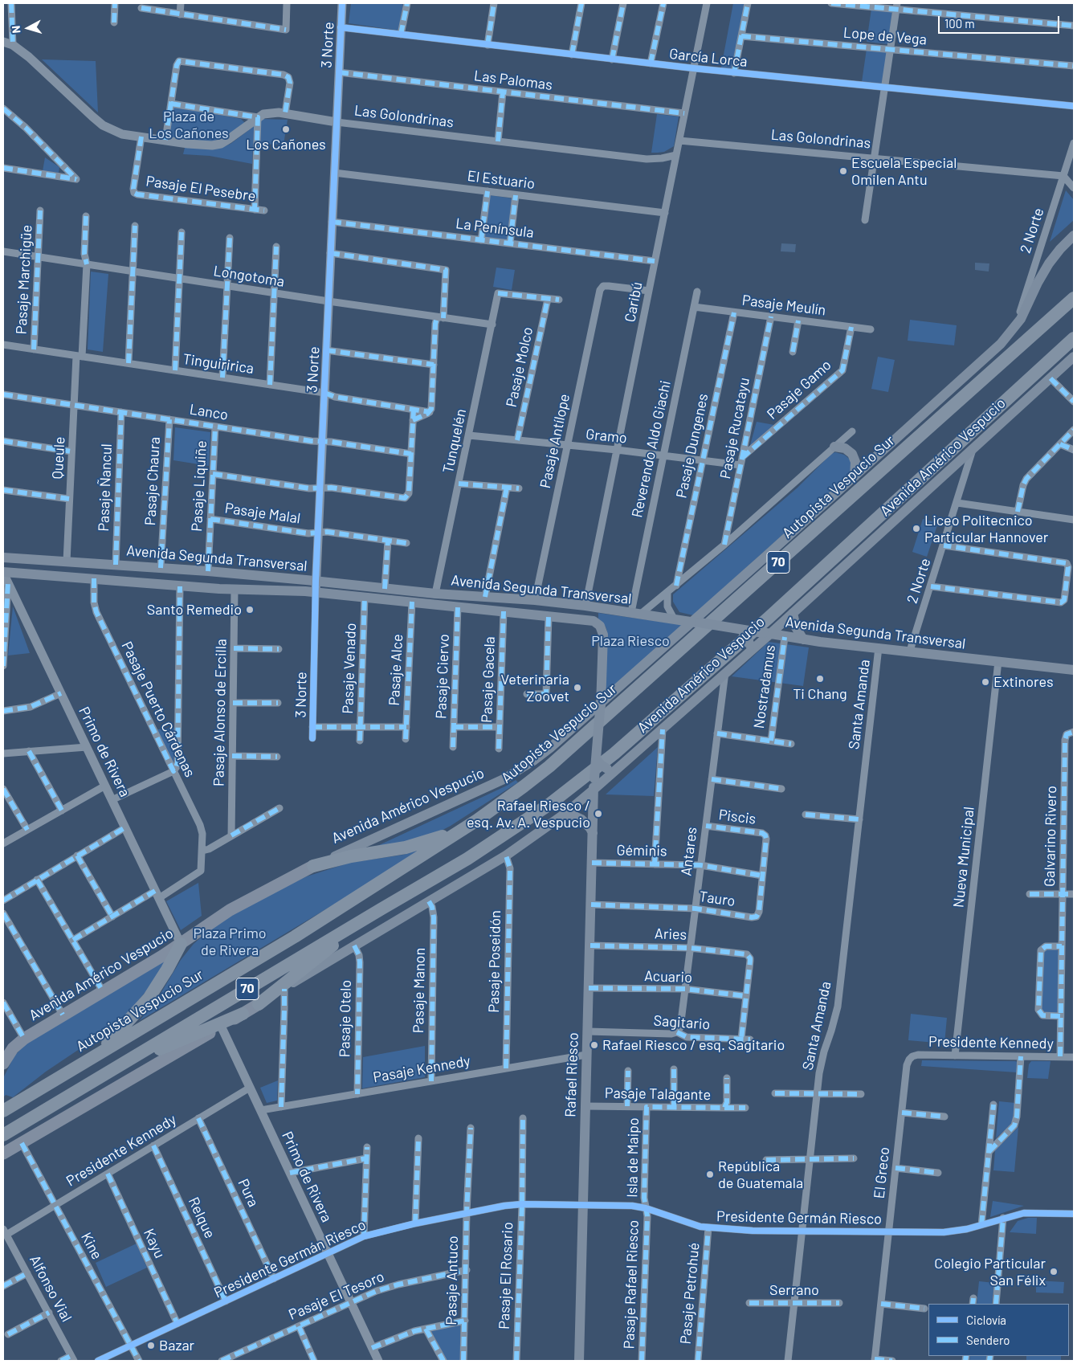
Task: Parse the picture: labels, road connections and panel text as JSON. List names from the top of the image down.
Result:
{
  "streets": {
    "highway": ["Autopista Vespucio Sur", "70"],
    "main road": ["Avenida Américo Vespucio", "Avenida Segunda Transversal", "Rafael Riesco"],
    "street": [
      "Lope de Vega",
      "3 Norte",
      "García Lorca",
      "Las Palomas",
      "Las Golondrinas",
      "El Estuario",
      "Pasaje El Pesebre",
      "La Península",
      "2 Norte",
      "Longotoma",
      "Pasaje Marchigüe",
      "Caribú",
      "Pasaje Meulín",
      "Tinguiririca",
      "Pasaje Molco",
      "Pasaje Gamo",
      "Lanco",
      "Pasaje Rucatayu",
      "Gramo",
      "Tunquelén",
      "Pasaje Antílope",
      "Pasaje Dungenes",
      "Reverendo Aldo Giachi",
      "Queule",
      "Pasaje Chaura",
      "Pasaje Liquiñe",
      "Pasaje Ñancul",
      "Pasaje Malal",
      "Pasaje Venado",
      "Pasaje Alce",
      "Pasaje Ciervo",
      "Pasaje Gacela",
      "Nostradamus",
      "Santa Amanda",
      "Pasaje Puerto Cárdenas",
      "Pasaje Alonso de Ercilla",
      "Primo de Rivera",
      "Piscis",
      "Galvarino Rivero",
      "Géminis",
      "Antares",
      "Nueva Municipal",
      "Tauro",
      "Aries",
      "Pasaje Poseidón",
      "Acuario",
      "Pasaje Manon",
      "Pasaje Otelo",
      "Sagitario",
      "Presidente Kennedy",
      "Pasaje Kennedy",
      "Pasaje Talagante",
      "Isla de Maipo",
      "El Greco",
      "Pura",
      "Relque",
      "Presidente Germán Riesco",
      "Kayu",
      "Kine",
      "Pasaje El Rosario",
      "Pasaje Antuco",
      "Pasaje Rafael Riesco",
      "Alfonso Vial",
      "Serrano",
      "Pasaje Petrohué",
      "Pasaje El Tesoro"
    ]
  },
  "crossings": [
    ["3 Norte", "García Lorca"],
    ["3 Norte", "Las Palomas"],
    ["3 Norte", "Las Golondrinas"],
    ["3 Norte", "El Estuario"],
    ["3 Norte", "La Península"],
    ["3 Norte", "Longotoma"],
    ["3 Norte", "Tinguiririca"],
    ["3 Norte", "Lanco"],
    ["3 Norte", "Pasaje Malal"],
    ["3 Norte", "Avenida Segunda Transversal"],
    ["García Lorca", "Caribú"],
    ["Las Palomas", "Caribú"],
    ["Las Golondrinas", "Pasaje El Pesebre"],
    ["Las Golondrinas", "2 Norte"],
    ["Las Golondrinas", "Caribú"],
    ["El Estuario", "Caribú"],
    ["La Península", "Caribú"],
    ["2 Norte", "Avenida Américo Vespucio"],
    ["2 Norte", "Avenida Segunda Transversal"],
    ["Longotoma", "Pasaje Marchigüe"],
    ["Longotoma", "Tunquelén"],
    ["Longotoma", "Queule"],
    ["Pasaje Marchigüe", "Tinguiririca"],
    ["Caribú", "Gramo"],
    ["Caribú", "Pasaje Antílope"],
    ["Caribú", "Avenida Segunda Transversal"],
    ["Pasaje Meulín", "Pasaje Gamo"],
    ["Pasaje Meulín", "Pasaje Rucatayu"],
    ["Pasaje Meulín", "Pasaje Dungenes"],
    ["Pasaje Meulín", "Reverendo Aldo Giachi"],
    ["Tinguiririca", "Queule"],
    ["Pasaje Molco", "Gramo"],
    ["Pasaje Molco", "Tunquelén"],
    ["Pasaje Gamo", "Pasaje Rucatayu"],
    ["Lanco", "Queule"],
    ["Lanco", "Pasaje Chaura"],
    ["Lanco", "Pasaje Liquiñe"],
    ["Lanco", "Pasaje Ñancul"],
    ["Pasaje Rucatayu", "Gramo"],
    ["Gramo", "Tunquelén"],
    ["Gramo", "Pasaje Antílope"],
    ["Gramo", "Pasaje Dungenes"],
    ["Gramo", "Reverendo Aldo Giachi"],
    ["Tunquelén", "Avenida Segunda Transversal"],
    ["Pasaje Antílope", "Avenida Segunda Transversal"],
    ["Reverendo Aldo Giachi", "Avenida Segunda Transversal"],
    ["Avenida Américo Vespucio", "Avenida Segunda Transversal"],
    ["Avenida Américo Vespucio", "Primo de Rivera"],
    ["Avenida Américo Vespucio", "Antares"],
    ["Avenida Américo Vespucio", "Pasaje Poseidón"],
    ["Avenida Américo Vespucio", "Pasaje Manon"],
    ["Avenida Américo Vespucio", "Pasaje Otelo"],
    ["Avenida Américo Vespucio", "Rafael Riesco"],
    ["Avenida Américo Vespucio", "Kine"],
    ["Queule", "Avenida Segunda Transversal"],
    ["Pasaje Chaura", "Avenida Segunda Transversal"],
    ["Pasaje Liquiñe", "Pasaje Malal"],
    ["Pasaje Liquiñe", "Avenida Segunda Transversal"],
    ["Pasaje Ñancul", "Avenida Segunda Transversal"],
    ["Avenida Segunda Transversal", "Pasaje Venado"],
    ["Avenida Segunda Transversal", "Pasaje Alce"],
    ["Avenida Segunda Transversal", "Pasaje Ciervo"],
    ["Avenida Segunda Transversal", "Pasaje Gacela"],
    ["Avenida Segunda Transversal", "Nostradamus"],
    ["Avenida Segunda Transversal", "Santa Amanda"],
    ["Avenida Segunda Transversal", "Pasaje Puerto Cárdenas"],
    ["Avenida Segunda Transversal", "Pasaje Alonso de Ercilla"],
    ["Avenida Segunda Transversal", "Primo de Rivera"],
    ["Avenida Segunda Transversal", "Nueva Municipal"],
    ["Avenida Segunda Transversal", "Rafael Riesco"],
    ["Santa Amanda", "Presidente Germán Riesco"],
    ["Santa Amanda", "Serrano"],
    ["Pasaje Puerto Cárdenas", "Primo de Rivera"],
    ["Primo de Rivera", "Presidente Kennedy"],
    ["Primo de Rivera", "Pasaje Kennedy"],
    ["Primo de Rivera", "Presidente Germán Riesco"],
    ["Primo de Rivera", "Pasaje El Tesoro"],
    ["Piscis", "Antares"],
    ["Piscis", "Tauro"],
    ["Galvarino Rivero", "Presidente Kennedy"],
    ["Géminis", "Antares"],
    ["Géminis", "Tauro"],
    ["Géminis", "Rafael Riesco"],
    ["Antares", "Tauro"],
    ["Antares", "Aries"],
    ["Antares", "Acuario"],
    ["Antares", "Sagitario"],
    ["Nueva Municipal", "Presidente Kennedy"],
    ["Tauro", "Rafael Riesco"],
    ["Aries", "Acuario"],
    ["Aries", "Rafael Riesco"],
    ["Pasaje Poseidón", "Pasaje Kennedy"],
    ["Acuario", "Rafael Riesco"],
    ["Pasaje Manon", "Pasaje Kennedy"],
    ["Pasaje Otelo", "Pasaje Kennedy"],
    ["Sagitario", "Rafael Riesco"],
    ["Presidente Kennedy", "El Greco"],
    ["Presidente Kennedy", "Pura"],
    ["Presidente Kennedy", "Relque"],
    ["Presidente Kennedy", "Kayu"],
    ["Presidente Kennedy", "Kine"],
    ["Presidente Kennedy", "Alfonso Vial"],
    ["Pasaje Kennedy", "Rafael Riesco"],
    ["Rafael Riesco", "Pasaje Talagante"],
    ["Rafael Riesco", "Presidente Germán Riesco"],
    ["Pasaje Talagante", "Isla de Maipo"],
    ["Isla de Maipo", "Presidente Germán Riesco"],
    ["Isla de Maipo", "Pasaje Rafael Riesco"],
    ["El Greco", "Presidente Germán Riesco"],
    ["Pura", "Presidente Germán Riesco"],
    ["Relque", "Presidente Germán Riesco"],
    ["Presidente Germán Riesco", "Kayu"],
    ["Presidente Germán Riesco", "Kine"],
    ["Presidente Germán Riesco", "Pasaje El Rosario"],
    ["Presidente Germán Riesco", "Pasaje Antuco"],
    ["Presidente Germán Riesco", "Pasaje Rafael Riesco"],
    ["Presidente Germán Riesco", "Pasaje Petrohué"],
    ["Pasaje Antuco", "Pasaje El Tesoro"]
  ],
  "parks": ["Plaza de Los Cañones", "Plaza Riesco", "Plaza Primo de Rivera"],
  "places": [
    "Los Cañones",
    "Escuela Especial Omilen Antu",
    "Liceo Politecnico Particular Hannover",
    "Santo Remedio",
    "Ti Chang",
    "Extinores",
    "Veterinaria Zoovet",
    "Rafael Riesco / esq. Av. A. Vespucio",
    "Rafael Riesco / esq. Sagitario",
    "República de Guatemala",
    "Colegio Particular San Félix",
    "Bazar"
  ],
  "legend": ["Ciclovía", "Sendero"],
  "scale_bar": "100 m",
  "north": "left"
}
